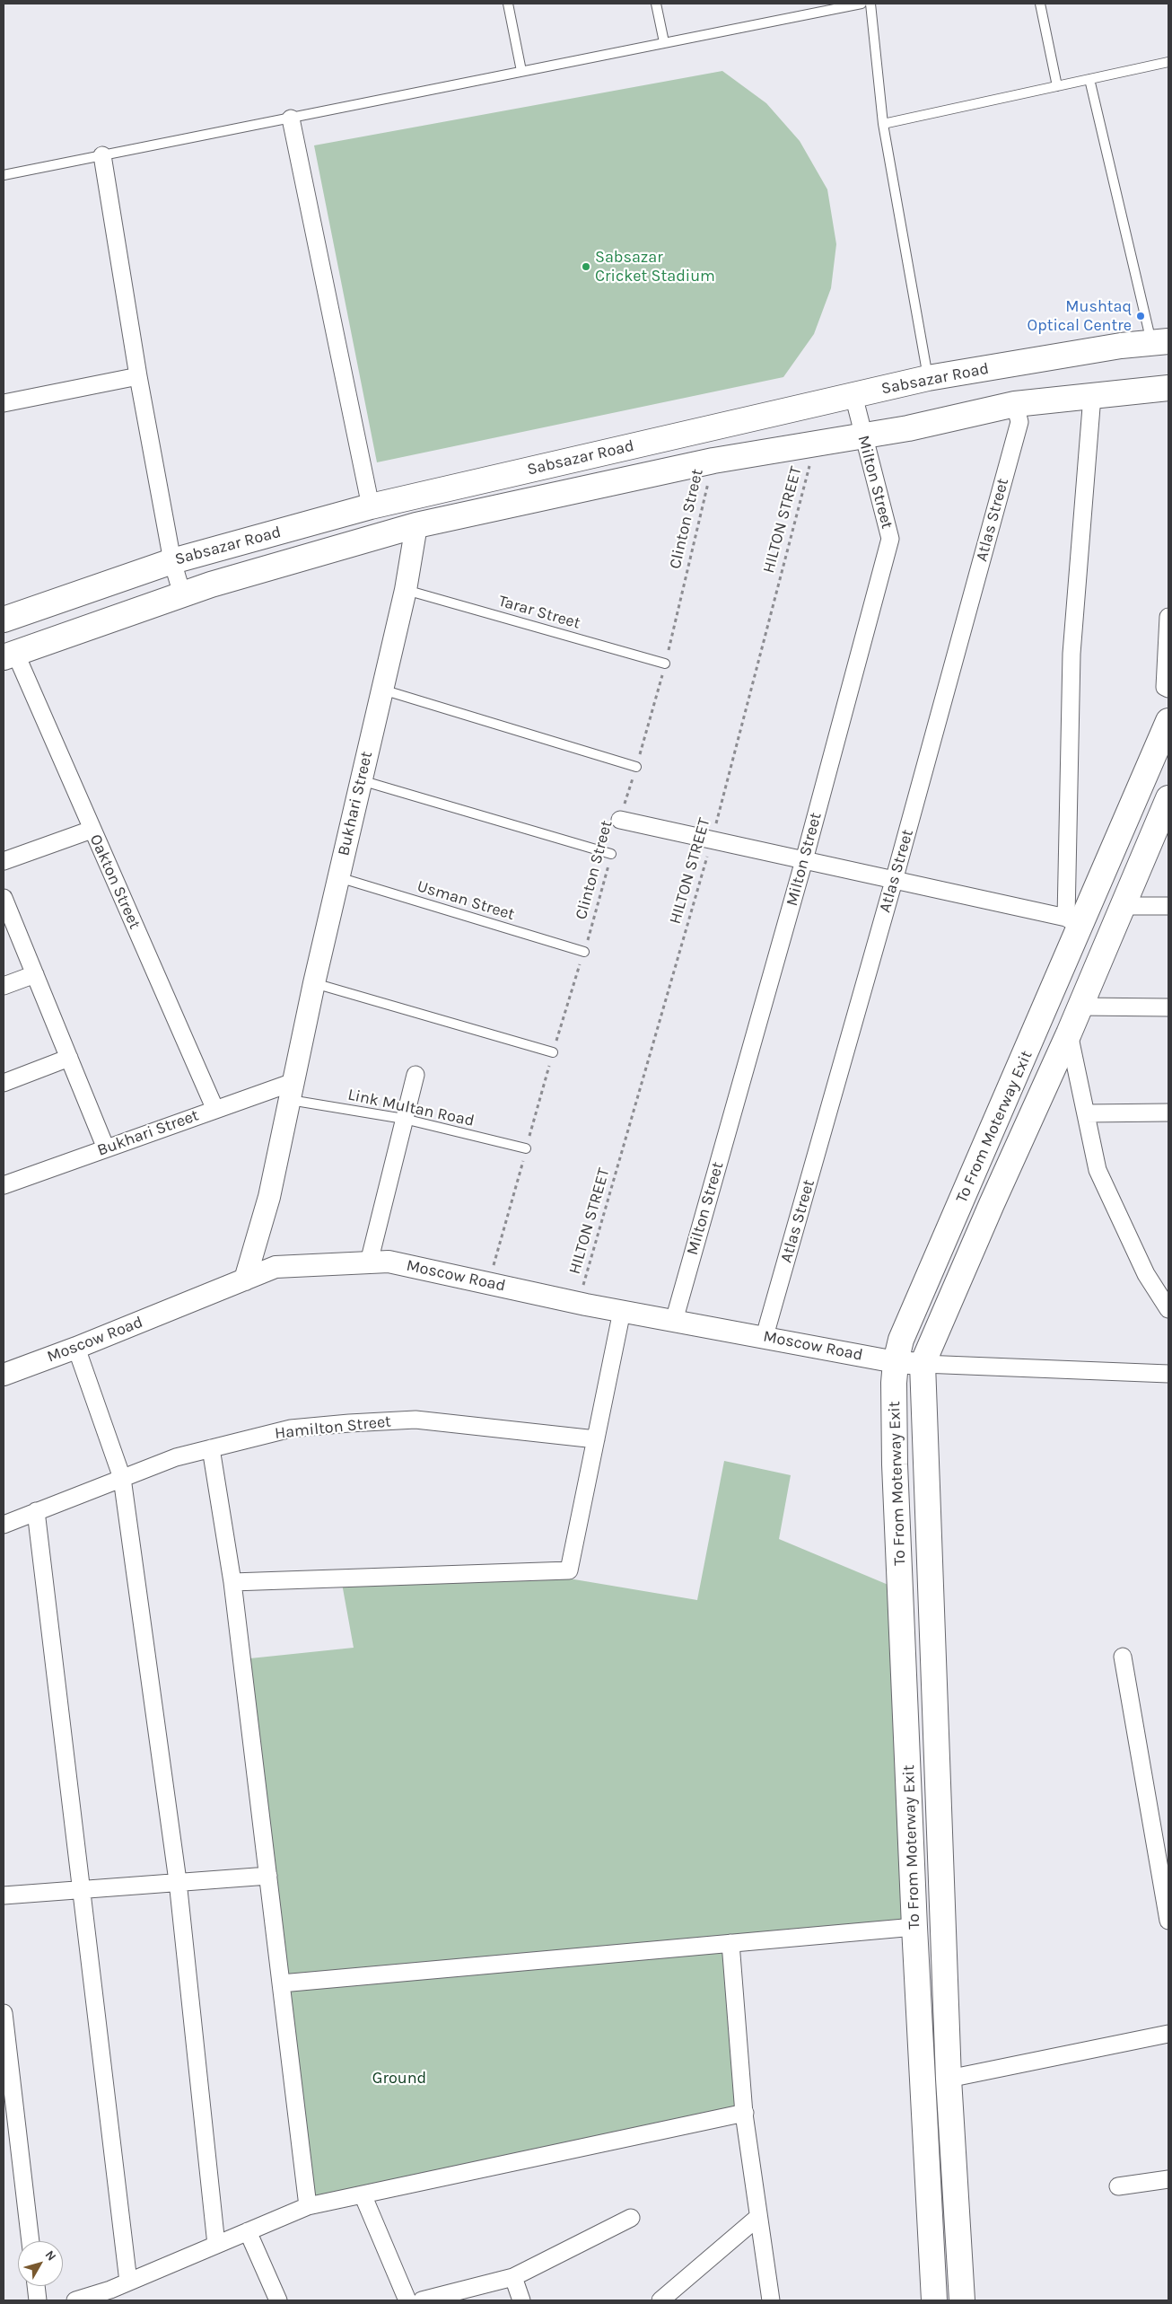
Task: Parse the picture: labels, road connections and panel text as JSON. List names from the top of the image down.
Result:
{
  "streets": {
    "main road": ["Sabsazar Road", "To From Moterway Exit"],
    "street": [
      "Milton Street",
      "Atlas Street",
      "Bukhari Street",
      "Oakton Street",
      "Moscow Road",
      "Hamilton Street"
    ],
    "lane": ["Tarar Street", "Usman Street", "Link Multan Road"],
    "path": ["Clinton Street", "HILTON STREET"]
  },
  "crossings": [
    ["Sabsazar Road", "Milton Street"],
    ["Sabsazar Road", "Clinton Street"],
    ["Sabsazar Road", "HILTON STREET"],
    ["Sabsazar Road", "Atlas Street"],
    ["Sabsazar Road", "Bukhari Street"],
    ["Sabsazar Road", "Oakton Street"],
    ["Milton Street", "Moscow Road"],
    ["Clinton Street", "Tarar Street"],
    ["Clinton Street", "Usman Street"],
    ["Clinton Street", "Link Multan Road"],
    ["Clinton Street", "Moscow Road"],
    ["HILTON STREET", "Moscow Road"],
    ["Atlas Street", "Moscow Road"],
    ["Tarar Street", "Bukhari Street"],
    ["Bukhari Street", "Oakton Street"],
    ["Bukhari Street", "Usman Street"],
    ["Bukhari Street", "Link Multan Road"],
    ["Bukhari Street", "Moscow Road"],
    ["To From Moterway Exit", "Moscow Road"]
  ],
  "parks": ["Ground"],
  "places": ["Sabsazar Cricket Stadium", "Mushtaq Optical Centre"],
  "north": "top right"
}
